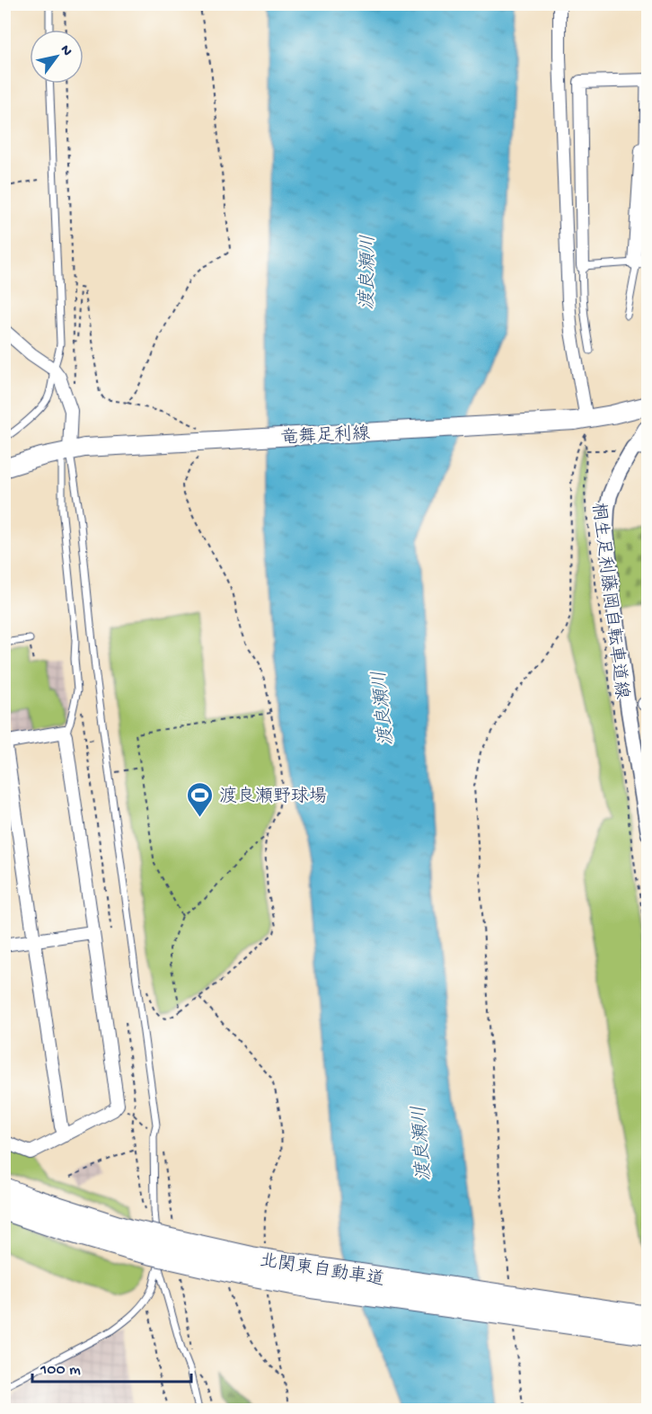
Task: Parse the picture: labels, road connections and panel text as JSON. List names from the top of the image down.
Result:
{
  "streets": {
    "highway": ["北関東自動車道"],
    "main road": ["竜舞足利線"],
    "path": ["桐生足利藤岡自転車道線"]
  },
  "water": ["渡良瀬川"],
  "places": {
    "sports": ["渡良瀬野球場"]
  },
  "scale_bar": "100 m",
  "north": "top right"
}
